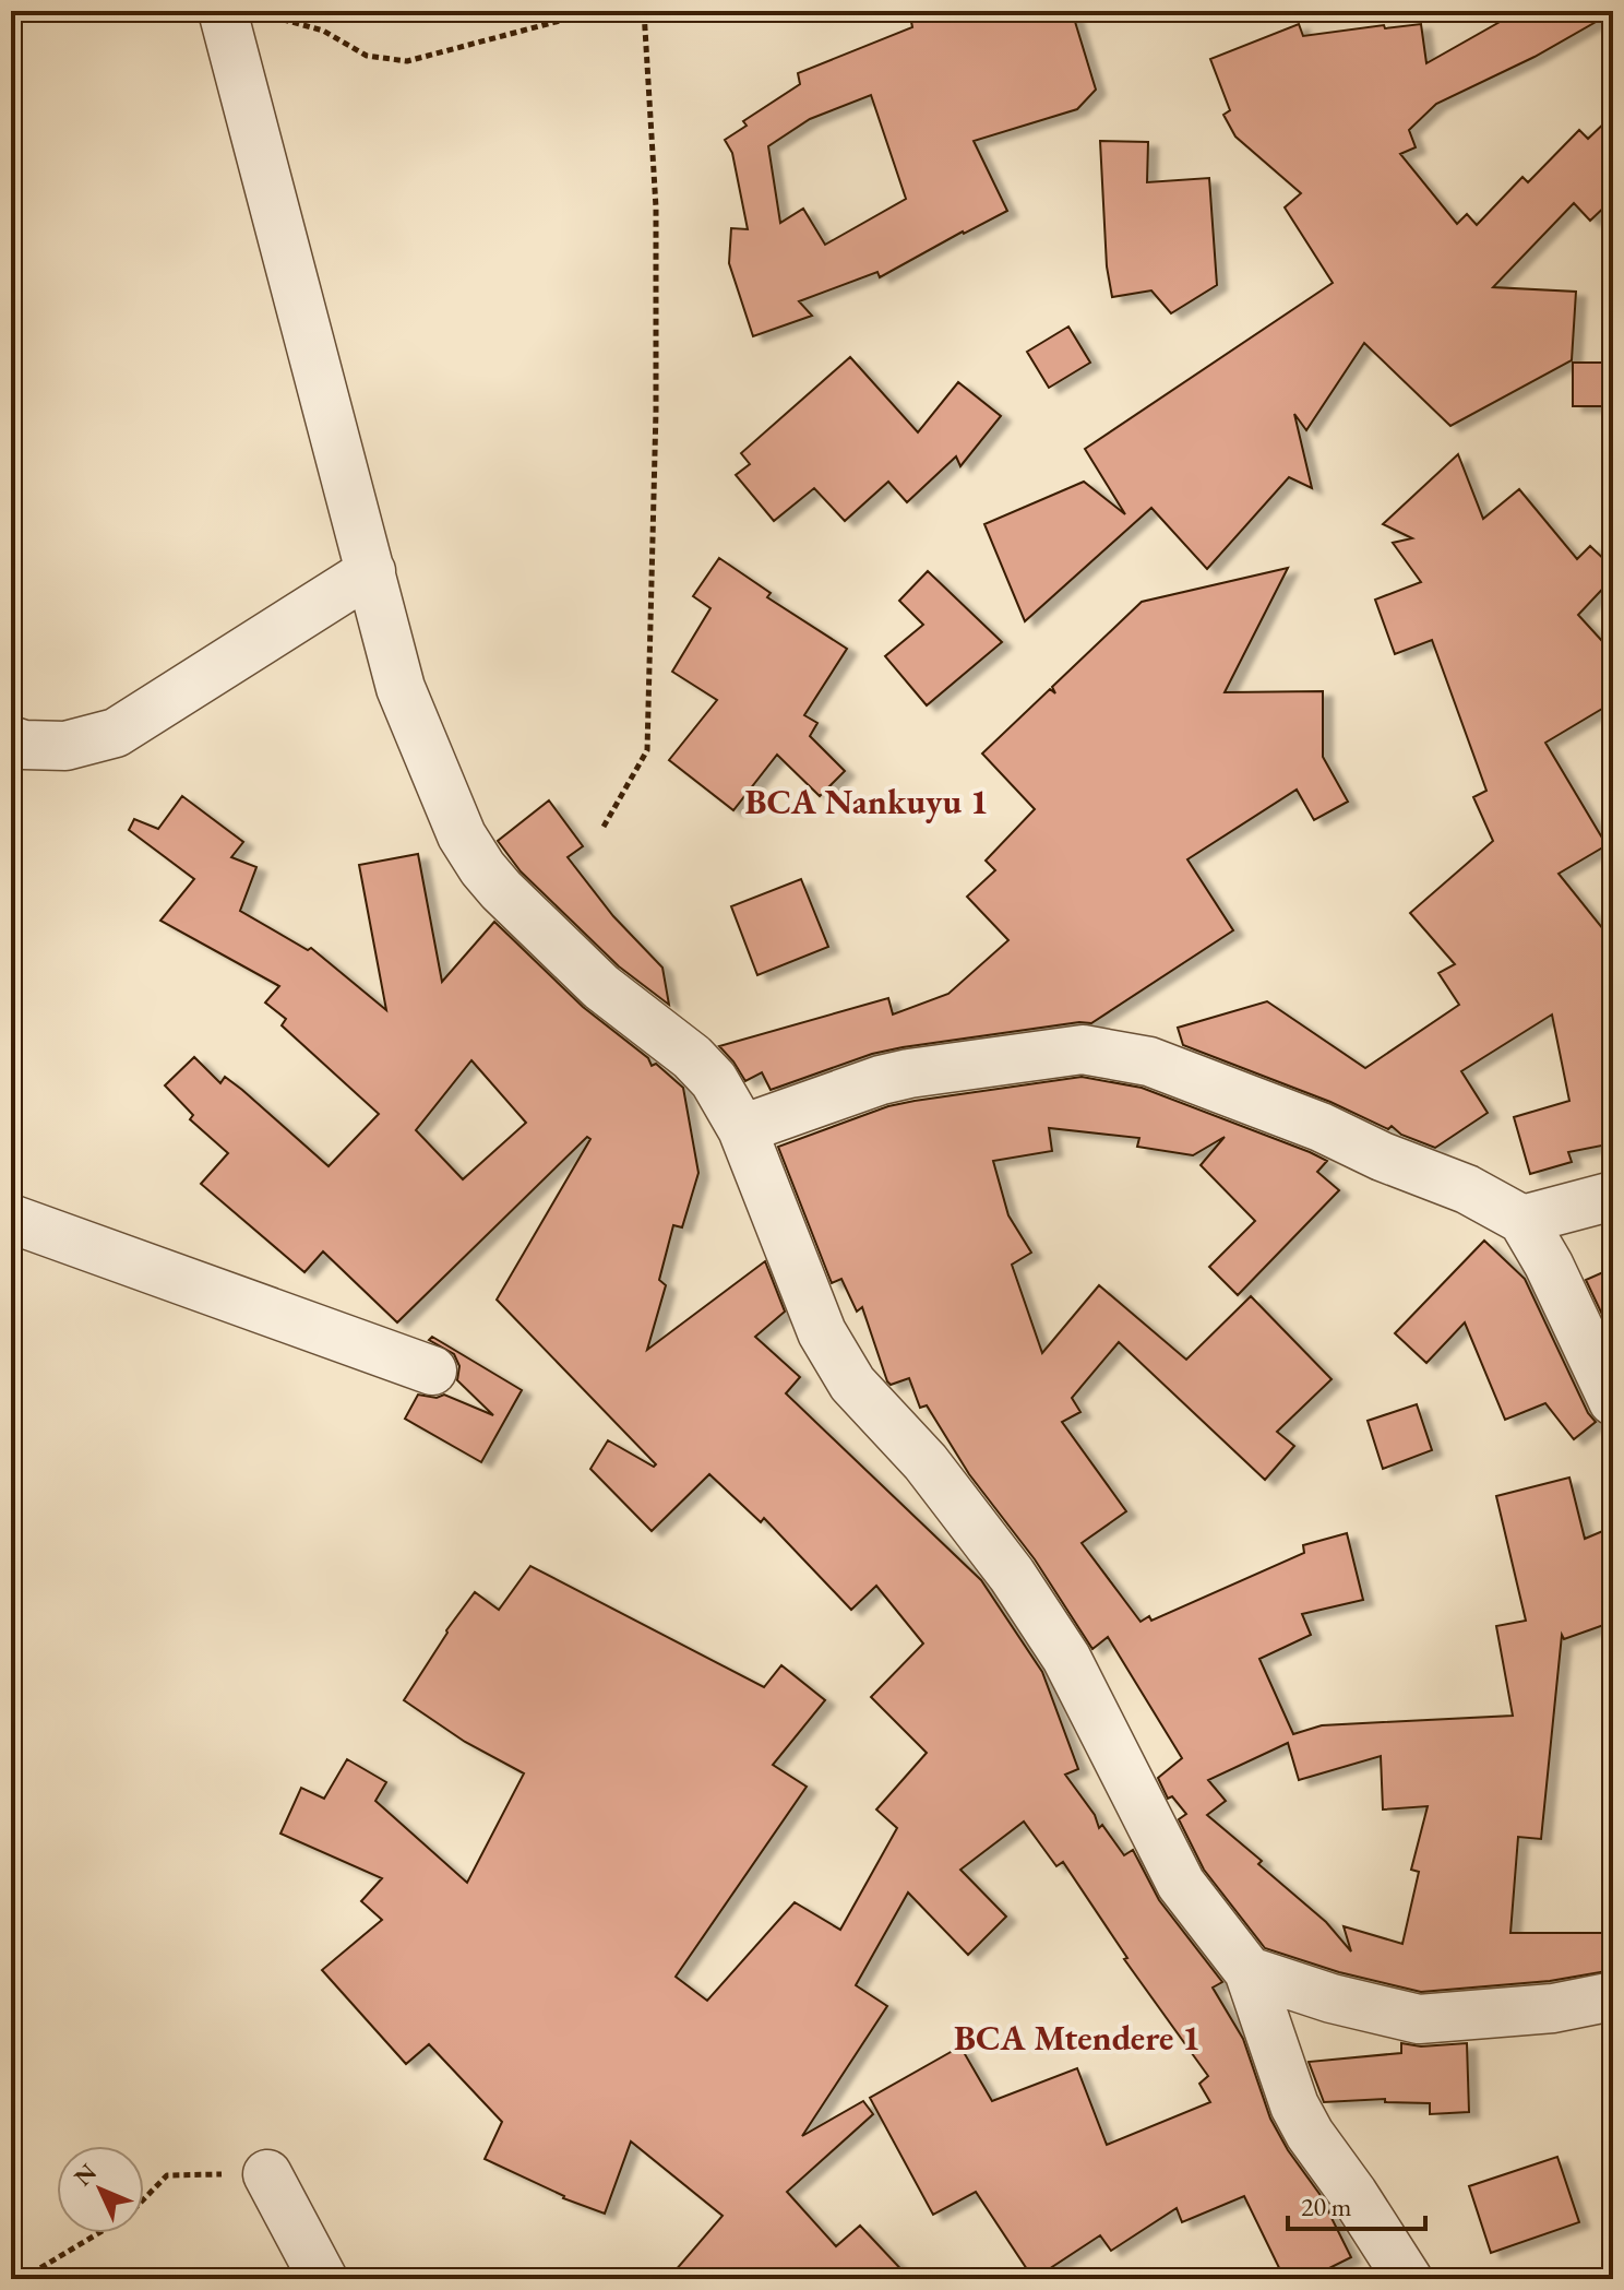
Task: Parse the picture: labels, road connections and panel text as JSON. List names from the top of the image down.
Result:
{
  "districts": ["BCA Nankuyu 1", "BCA Mtendere 1"],
  "scale_bar": "20 m",
  "north": "top left"
}
